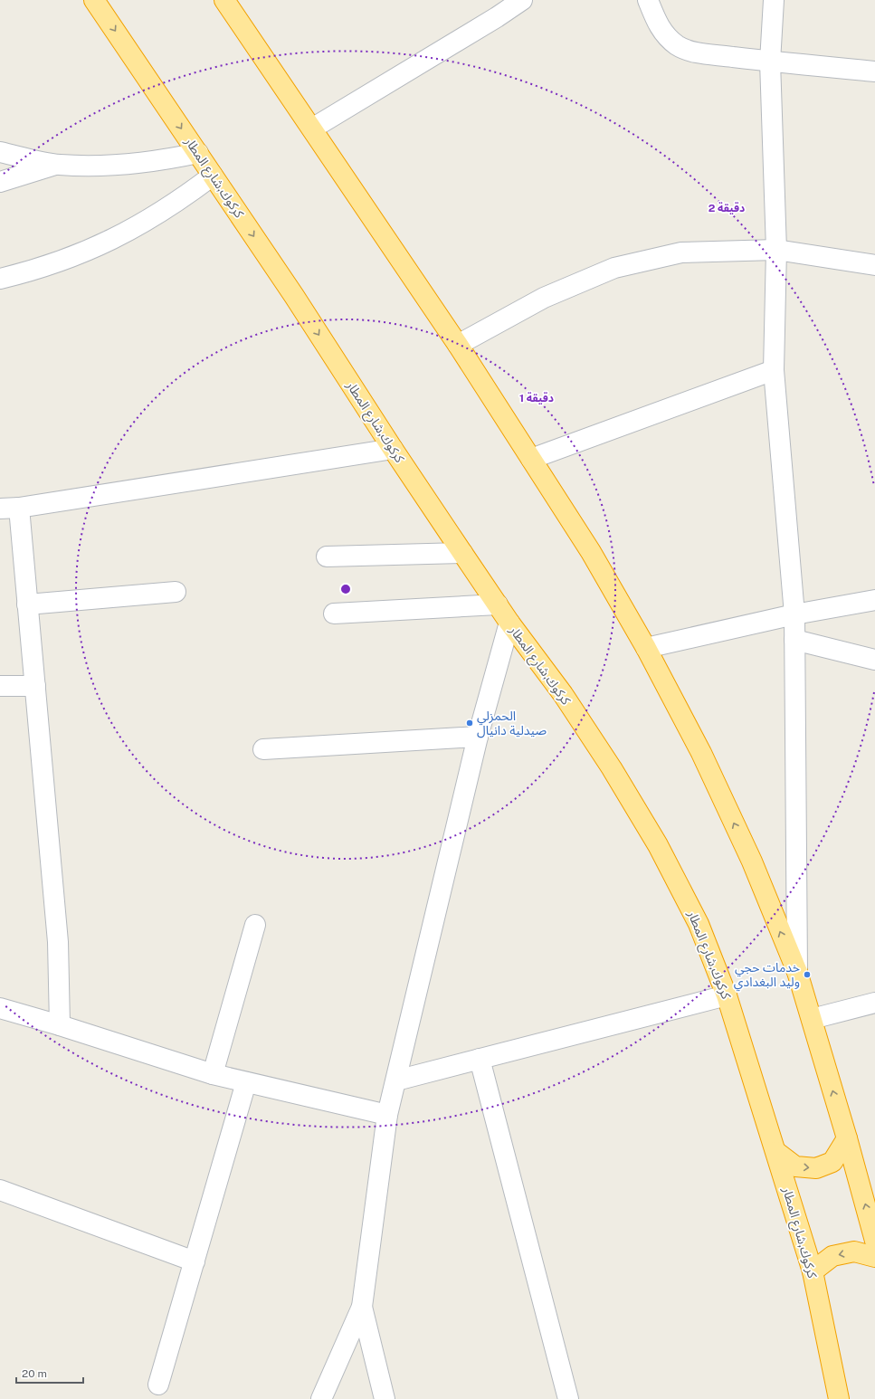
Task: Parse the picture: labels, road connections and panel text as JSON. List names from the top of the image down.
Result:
{
  "streets": {
    "highway": ["كركوك,شارع المطار"]
  },
  "places": ["الحمزلي صيدلية دانيال", "خدمات حجي وليد البغدادي"],
  "scale_bar": "20 m",
  "rings": ["2 دقيقة", "1 دقيقة"]
}
